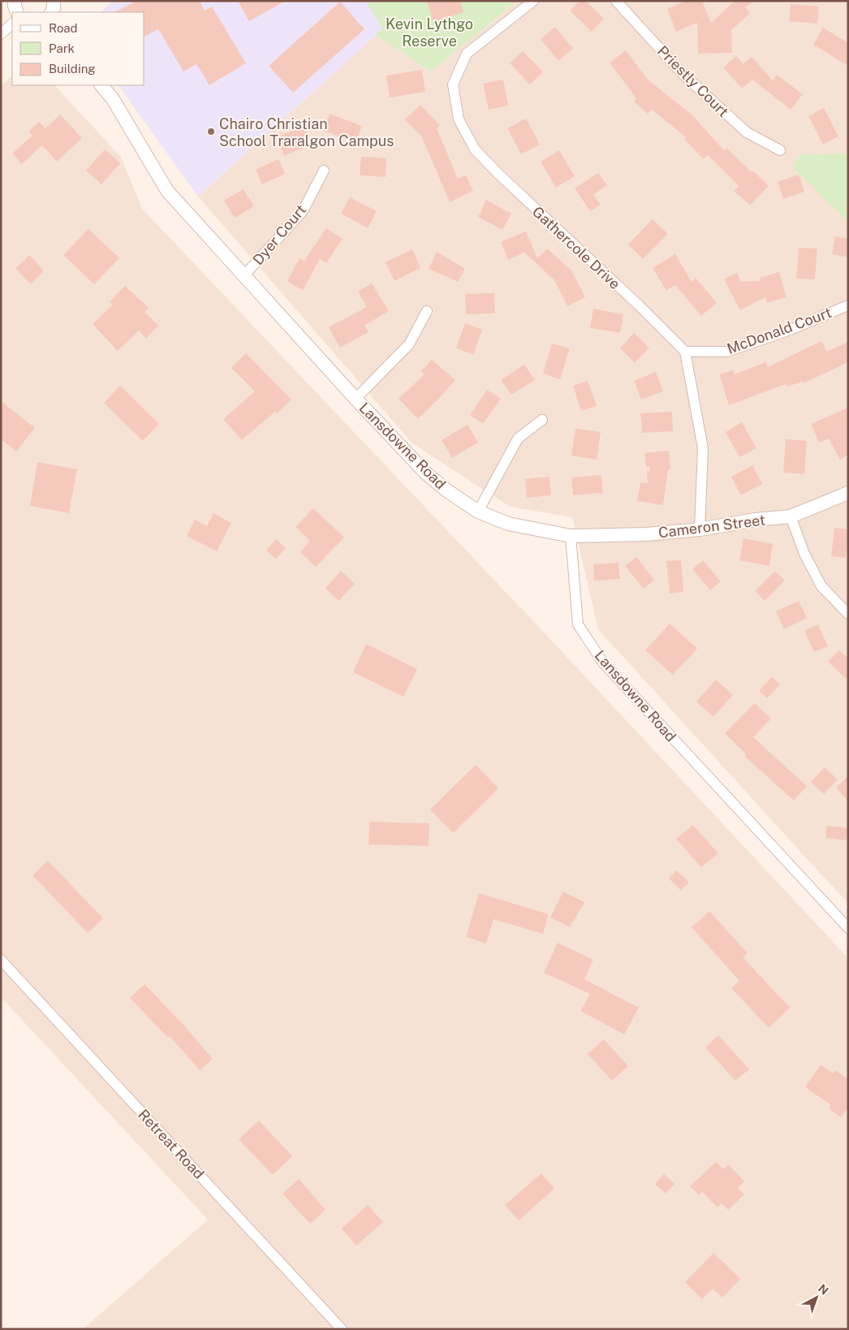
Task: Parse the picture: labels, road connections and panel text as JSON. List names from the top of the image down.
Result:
{
  "streets": {
    "street": [
      "Priestly Court",
      "Dyer Court",
      "Gathercole Drive",
      "McDonald Court",
      "Lansdowne Road",
      "Cameron Street",
      "Retreat Road"
    ]
  },
  "crossings": [
    ["Dyer Court", "Lansdowne Road"],
    ["Gathercole Drive", "McDonald Court"],
    ["Lansdowne Road", "Cameron Street"]
  ],
  "parks": ["Kevin Lythgo Reserve"],
  "places": ["Chairo Christian School Traralgon Campus"],
  "legend": ["Road", "Park", "Building"],
  "north": "top right"
}
